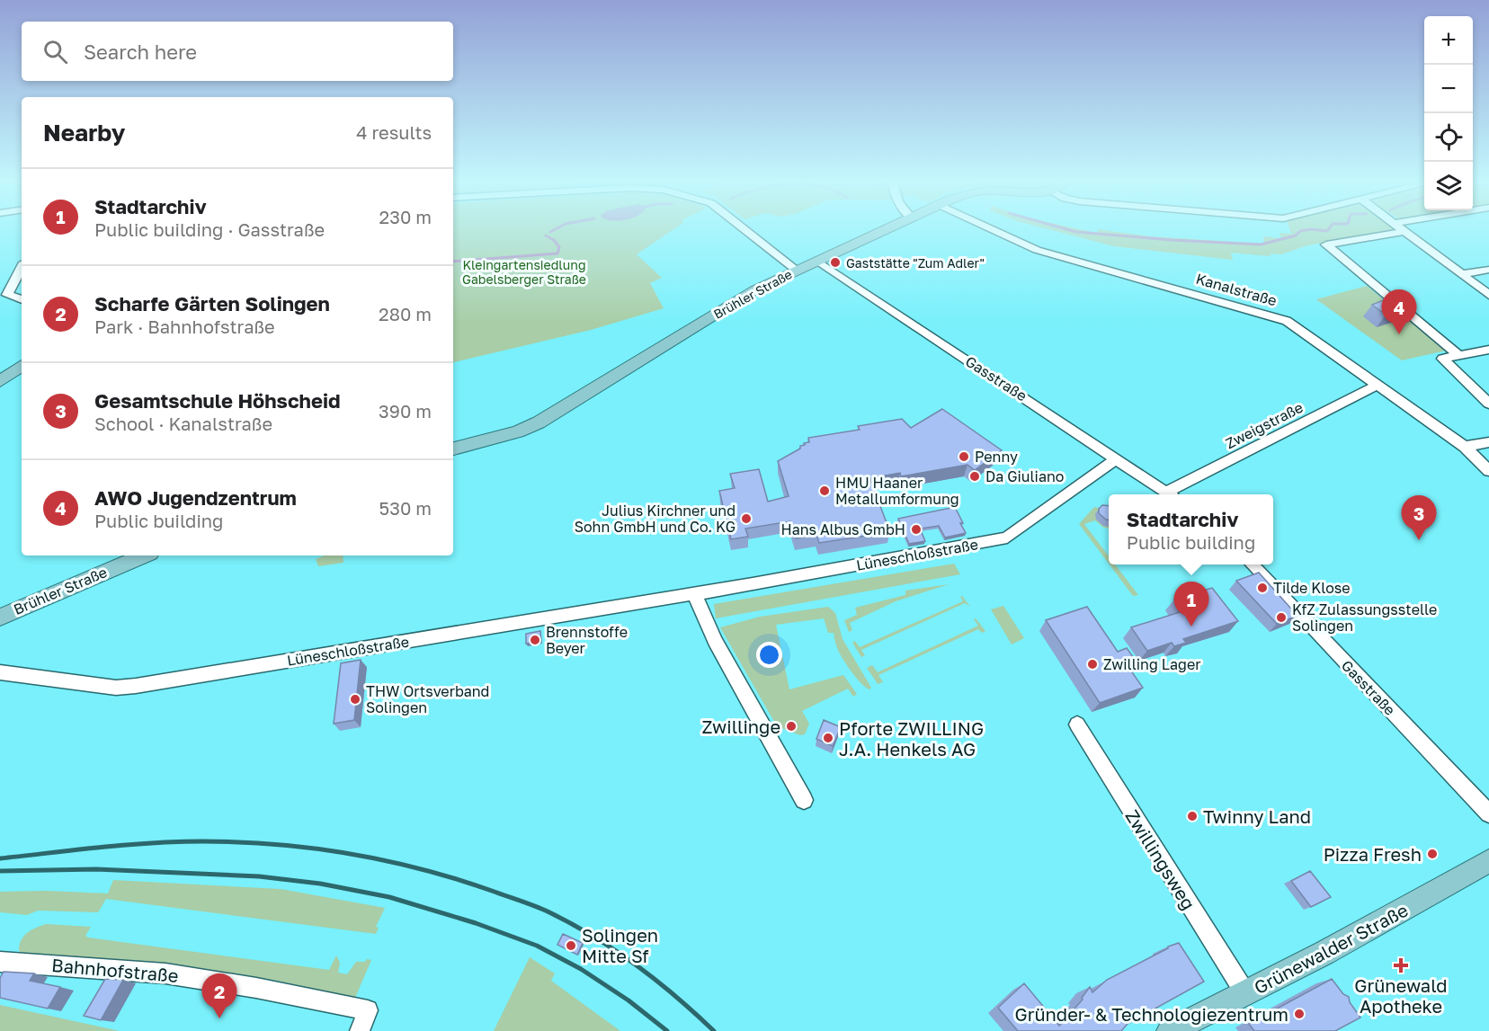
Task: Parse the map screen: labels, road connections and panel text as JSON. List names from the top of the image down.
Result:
{
  "streets": {
    "main road": ["Brühler Straße", "Grünewalder Straße"],
    "street": [
      "Kanalstraße",
      "Gasstraße",
      "Zweigstraße",
      "Lüneschloßstraße",
      "Zwillingsweg",
      "Bahnhofstraße"
    ]
  },
  "crossings": [
    ["Kanalstraße", "Zweigstraße"],
    ["Brühler Straße", "Gasstraße"],
    ["Gasstraße", "Lüneschloßstraße"],
    ["Zwillingsweg", "Grünewalder Straße"]
  ],
  "parks": ["Kleingartensiedlung Gabelsberger Straße"],
  "places": {
    "other": [
      "Gaststätte \"Zum Adler\"",
      "Penny",
      "Da Giuliano",
      "HMU Haaner Metallumformung",
      "Julius Kirchner und Sohn GmbH und Co. KG",
      "Hans Albus GmbH",
      "Tilde Klose",
      "KfZ Zulassungsstelle Solingen",
      "Brennstoffe Beyer",
      "Zwilling Lager",
      "THW Ortsverband Solingen",
      "Zwillinge",
      "Pforte ZWILLING J.A. Henkels AG",
      "Twinny Land",
      "Pizza Fresh",
      "Solingen Mitte Sf",
      "Gründer- & Technologiezentrum"
    ],
    "health": ["Grünewald Apotheke"]
  },
  "page": {
    "map_buttons": ["+", "−"],
    "search": "Search here",
    "heading": ["Nearby", "4 results"],
    "list": [
      {
        "mark": "1",
        "name": "Stadtarchiv",
        "note": "Public building · Gasstraße",
        "value": "230 m"
      },
      {
        "mark": "2",
        "name": "Scharfe Gärten Solingen",
        "note": "Park · Bahnhofstraße",
        "value": "280 m"
      },
      {
        "mark": "3",
        "name": "Gesamtschule Höhscheid",
        "note": "School · Kanalstraße",
        "value": "390 m"
      },
      {
        "mark": "4",
        "name": "AWO Jugendzentrum",
        "note": "Public building",
        "value": "530 m"
      }
    ],
    "pins": [
      "4",
      "3",
      "1",
      "2"
    ],
    "popup": ["Stadtarchiv", "Public building"]
  }
}
